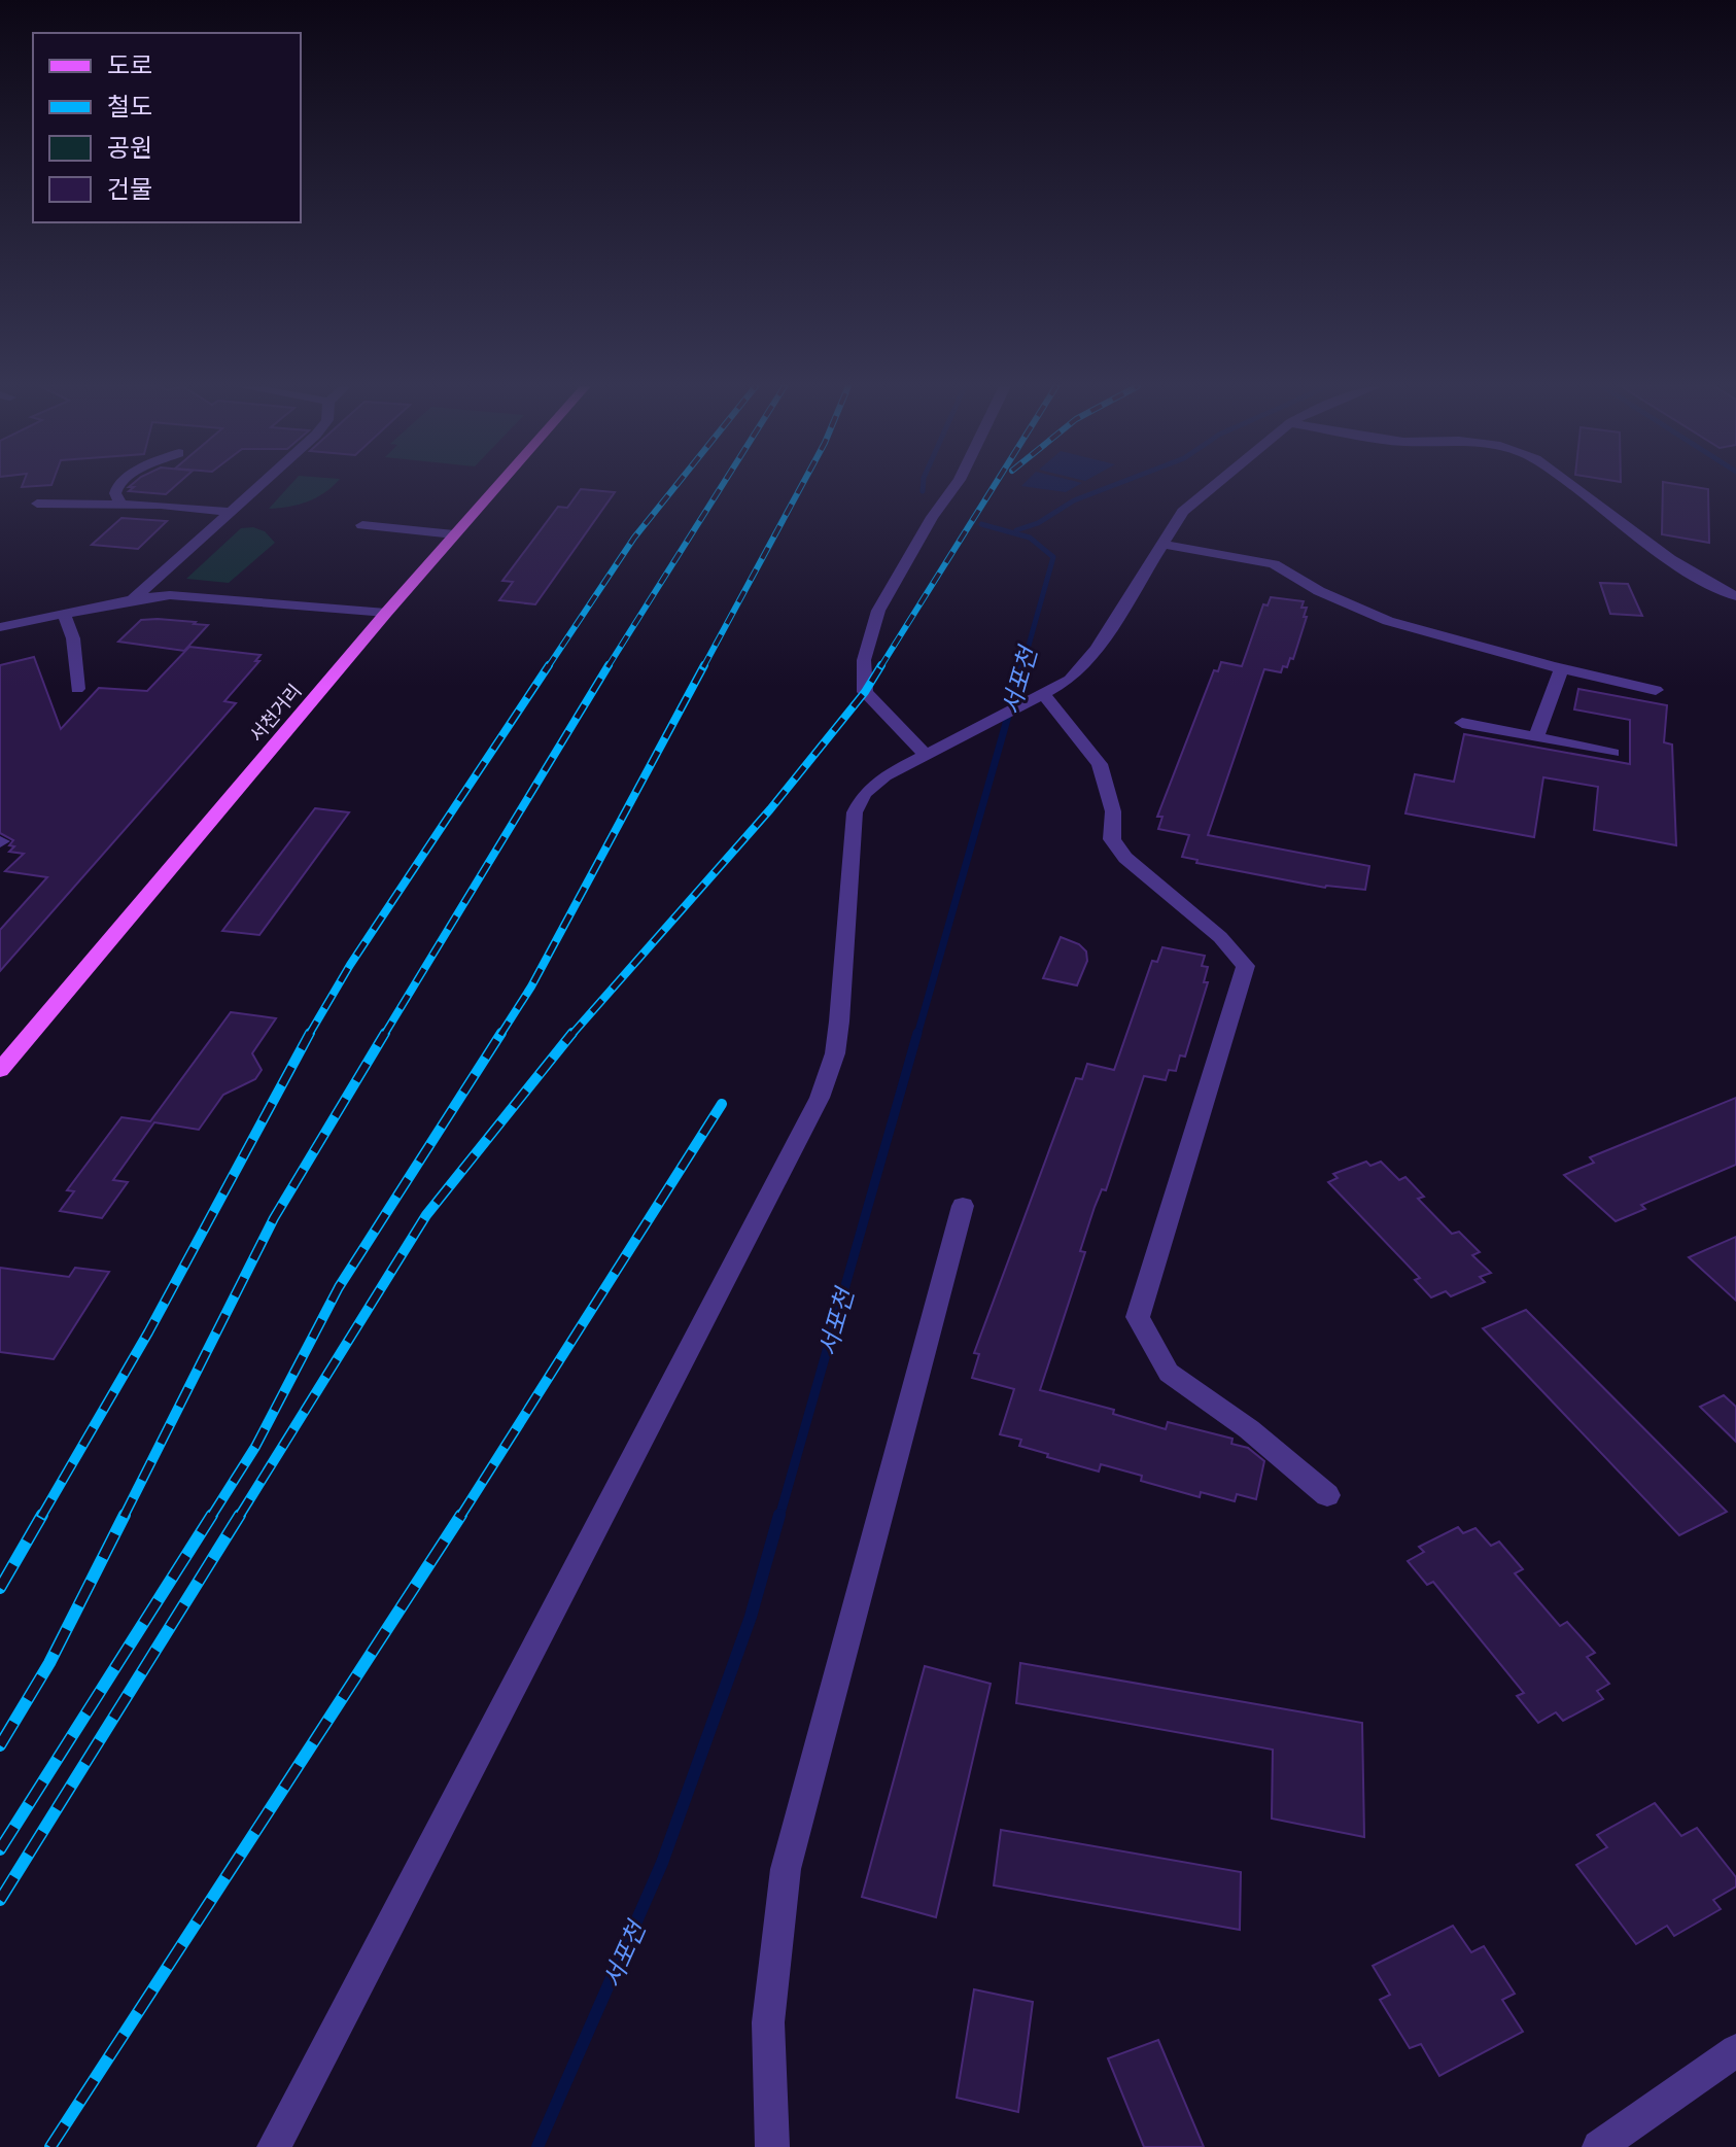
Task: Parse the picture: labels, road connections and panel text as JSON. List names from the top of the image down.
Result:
{
  "streets": {
    "main road": ["서천거리"]
  },
  "water": ["서포천"],
  "legend": [
    "도로",
    "철도",
    "공원",
    "건물"
  ]
}
